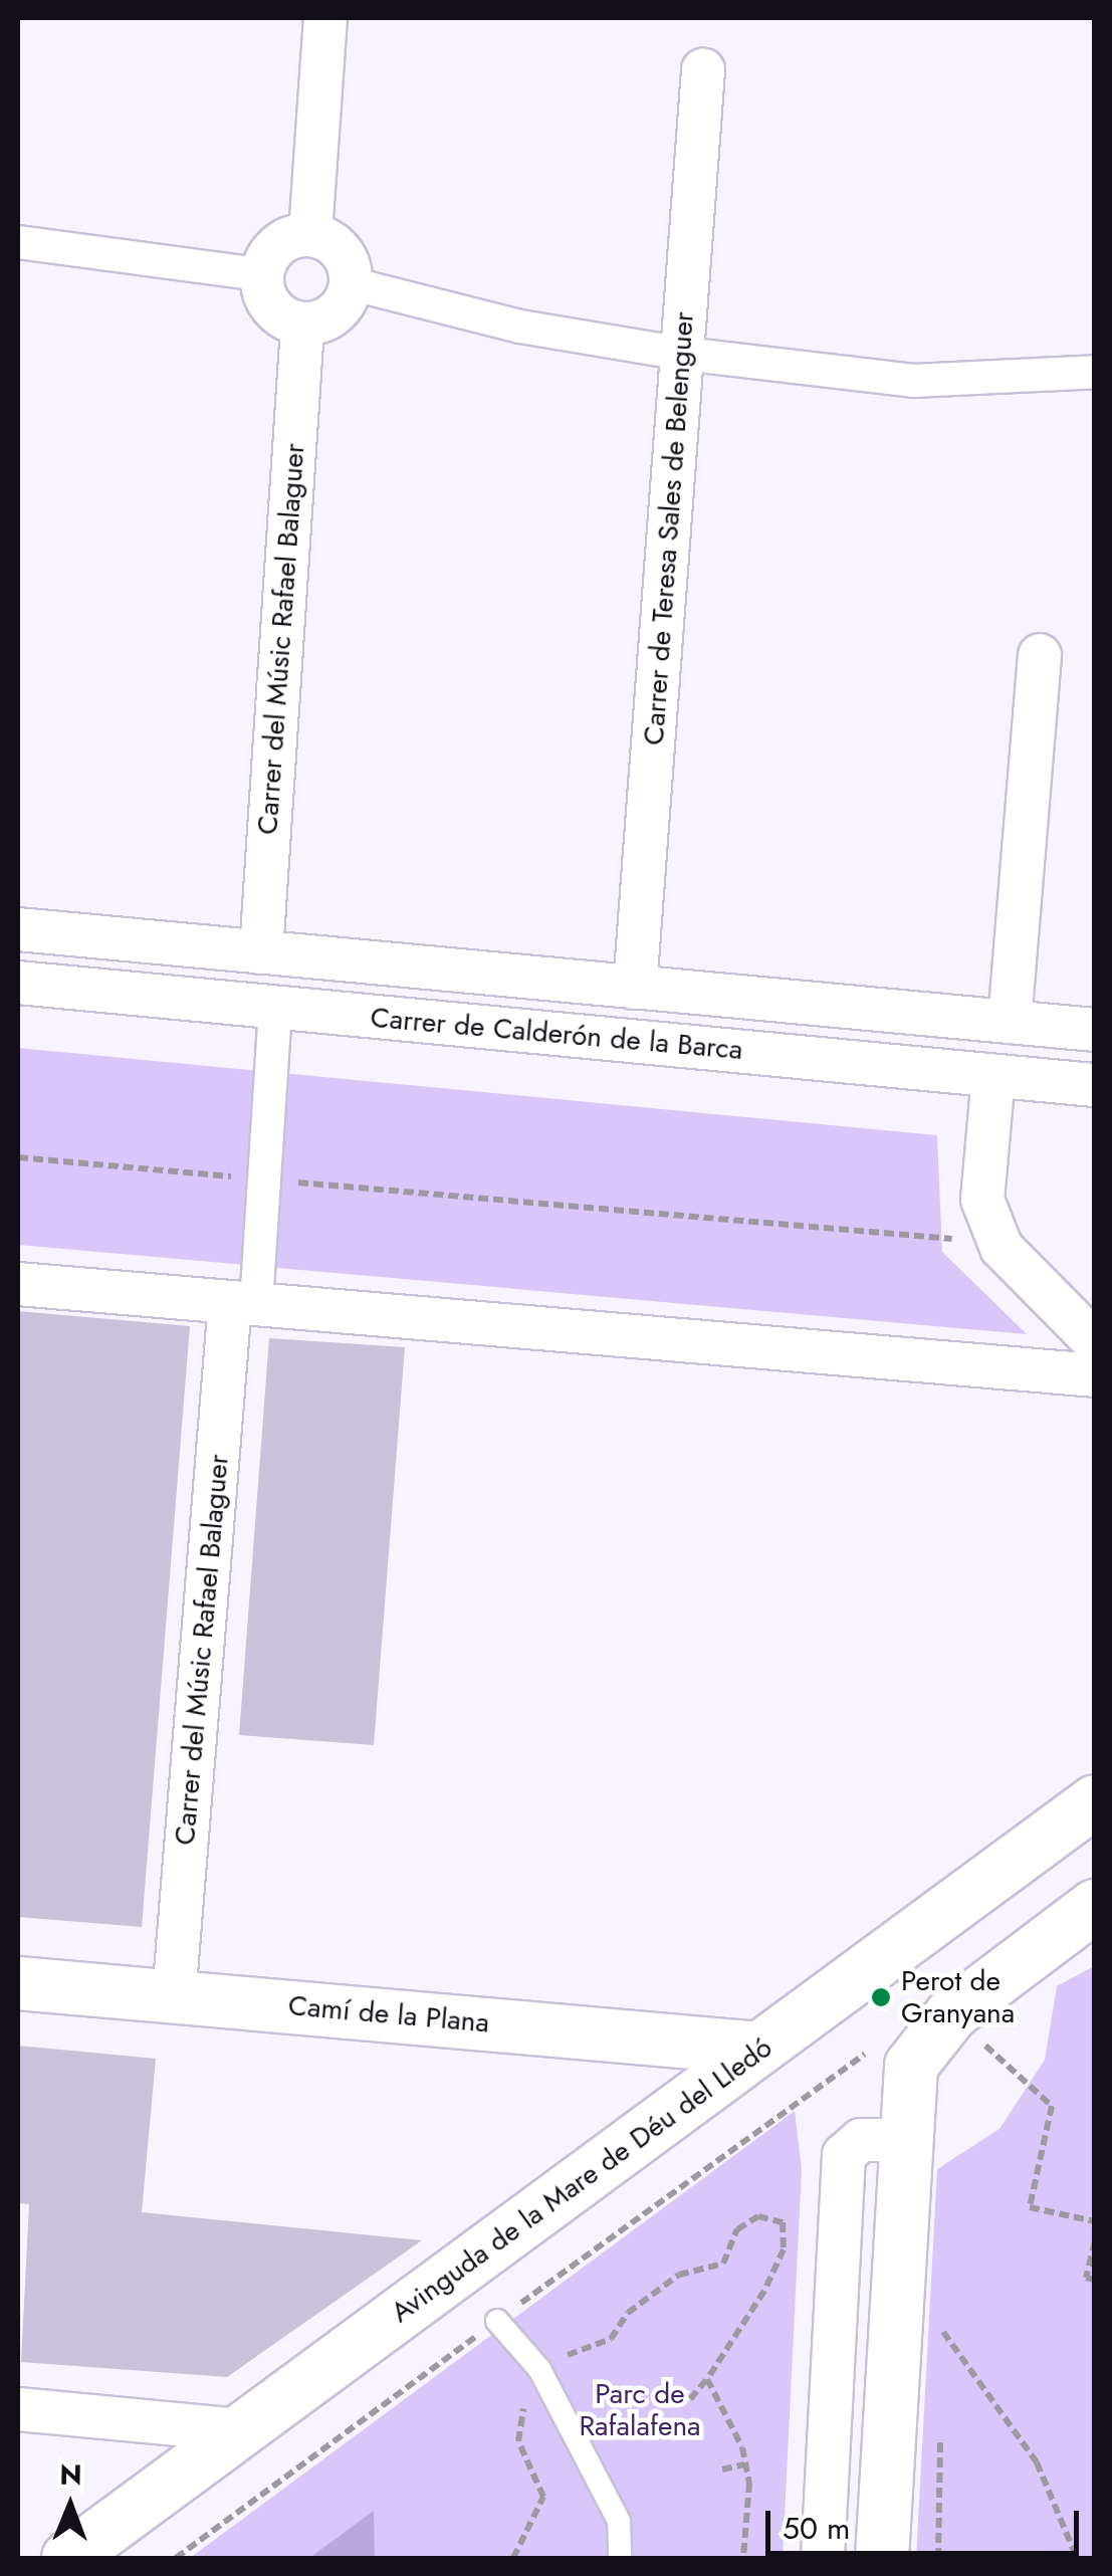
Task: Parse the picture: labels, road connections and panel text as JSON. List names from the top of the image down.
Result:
{
  "streets": {
    "street": [
      "Carrer de Teresa Sales de Belenguer",
      "Carrer del Músic Rafael Balaguer",
      "Carrer de Calderón de la Barca",
      "Camí de la Plana",
      "Avinguda de la Mare de Déu del Lledó"
    ]
  },
  "crossings": [
    ["Carrer de Teresa Sales de Belenguer", "Carrer de Calderón de la Barca"],
    ["Carrer del Músic Rafael Balaguer", "Carrer de Calderón de la Barca"],
    ["Carrer del Músic Rafael Balaguer", "Camí de la Plana"],
    ["Camí de la Plana", "Avinguda de la Mare de Déu del Lledó"]
  ],
  "parks": ["Parc de Rafalafena"],
  "places": ["Perot de Granyana"],
  "scale_bar": "50 m",
  "north": "top"
}
